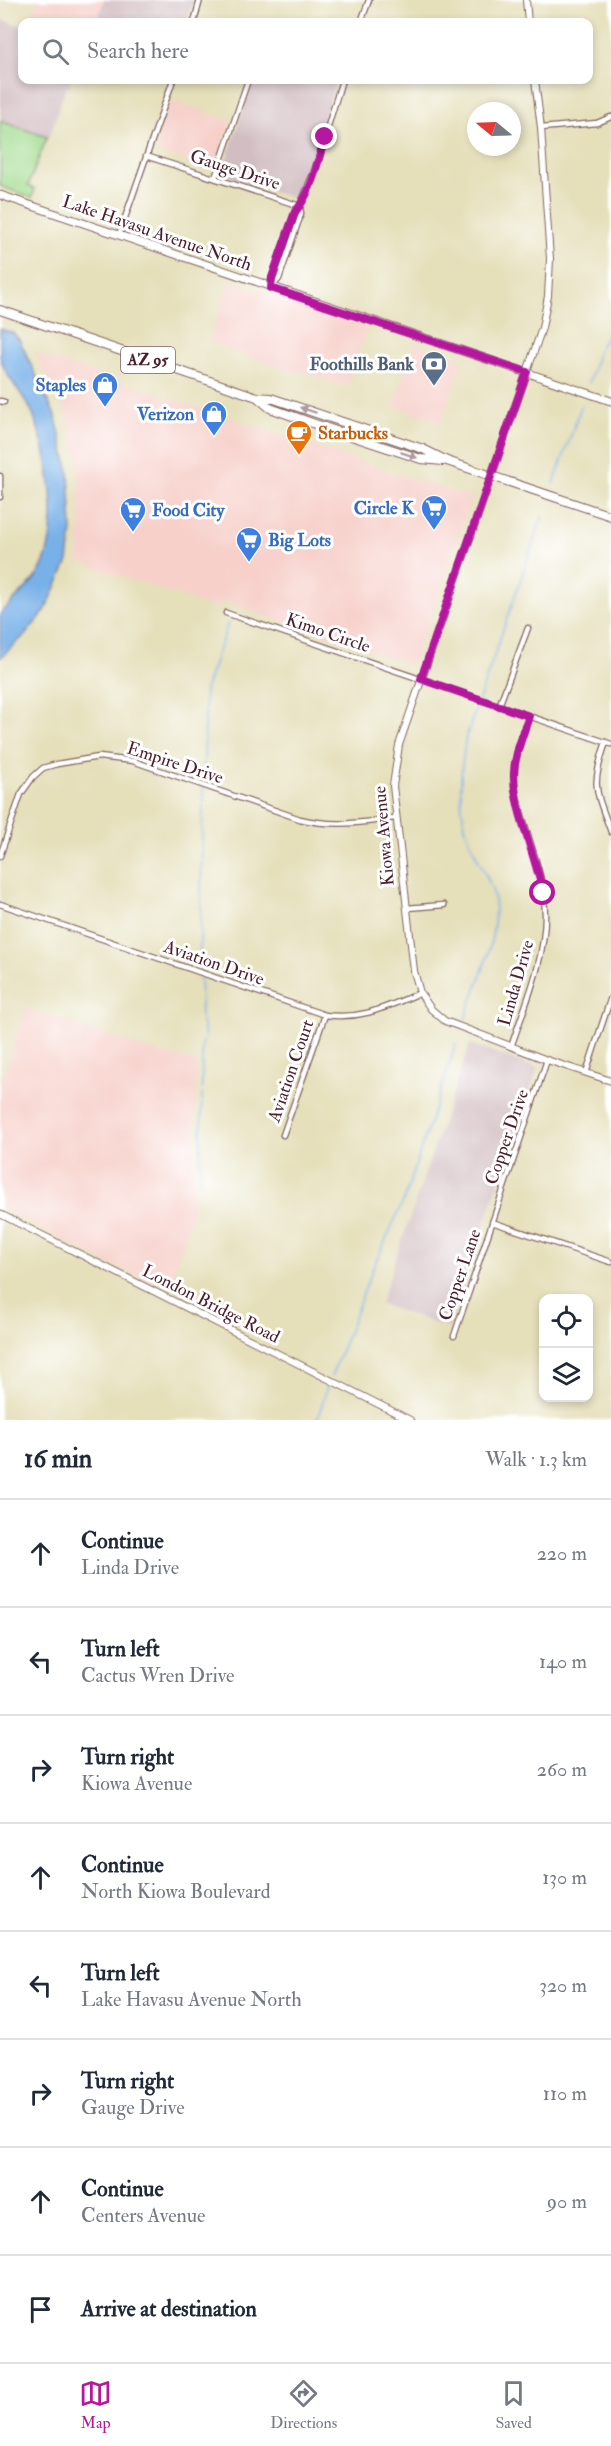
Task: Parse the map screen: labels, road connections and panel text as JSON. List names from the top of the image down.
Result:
{
  "streets": {
    "highway": ["AZ 95"],
    "main road": ["Lake Havasu Avenue North"],
    "street": [
      "Gauge Drive",
      "Kimo Circle",
      "Empire Drive",
      "Kiowa Avenue",
      "Aviation Drive",
      "Linda Drive",
      "Aviation Court",
      "Copper Drive",
      "Copper Lane",
      "London Bridge Road"
    ]
  },
  "crossings": [
    ["Lake Havasu Avenue North", "Kiowa Avenue"],
    ["AZ 95", "Kiowa Avenue"],
    ["Kimo Circle", "Kiowa Avenue"],
    ["Kimo Circle", "Linda Drive"],
    ["Empire Drive", "Kiowa Avenue"],
    ["Kiowa Avenue", "Aviation Drive"],
    ["Kiowa Avenue", "Linda Drive"],
    ["Kiowa Avenue", "Copper Drive"],
    ["Aviation Drive", "Aviation Court"],
    ["Copper Drive", "Copper Lane"]
  ],
  "places": {
    "bank": ["Foothills Bank"],
    "shop": ["Staples", "Verizon"],
    "cafe": ["Starbucks"],
    "supermarket": ["Circle K", "Food City", "Big Lots"]
  },
  "north": "left",
  "page": {
    "search": "Search here",
    "heading": ["16 min", "Walk · 1.3 km"],
    "list": [
      ["Continue", "Linda Drive", "220 m"],
      ["Turn left", "Cactus Wren Drive", "140 m"],
      ["Turn right", "Kiowa Avenue", "260 m"],
      ["Continue", "North Kiowa Boulevard", "130 m"],
      ["Turn left", "Lake Havasu Avenue North", "320 m"],
      ["Turn right", "Gauge Drive", "110 m"],
      ["Continue", "Centers Avenue", "90 m"],
      "Arrive at destination"
    ],
    "nav": ["Map", "Directions", "Saved"]
  }
}
